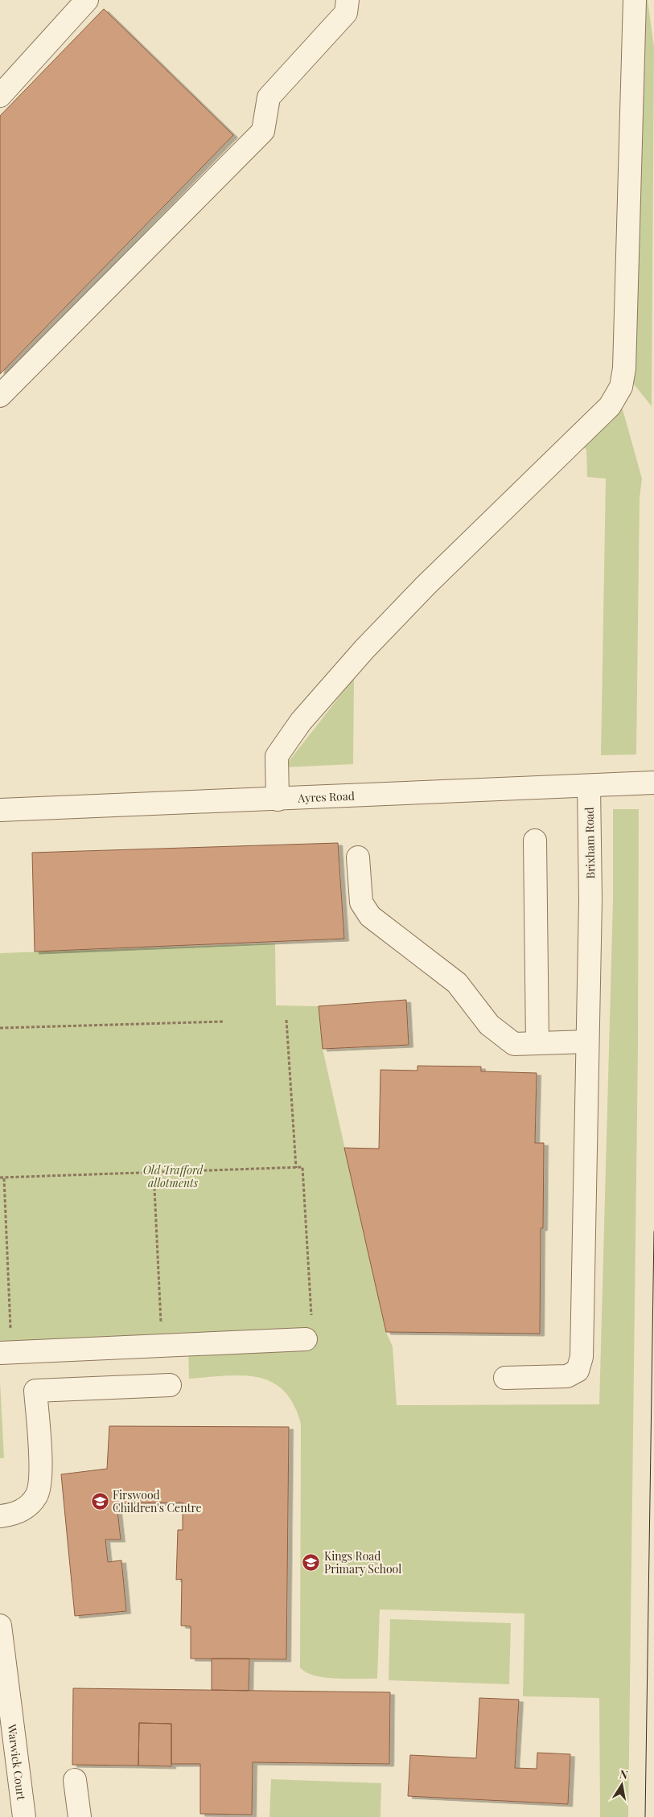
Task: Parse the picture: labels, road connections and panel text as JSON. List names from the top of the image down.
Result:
{
  "streets": {
    "street": ["Ayres Road", "Brixham Road", "Warwick Court"]
  },
  "crossings": [
    ["Ayres Road", "Brixham Road"]
  ],
  "parks": ["Old Trafford allotments"],
  "places": {
    "school or university": ["Firswood Children's Centre", "Kings Road Primary School"]
  },
  "north": "top"
}
